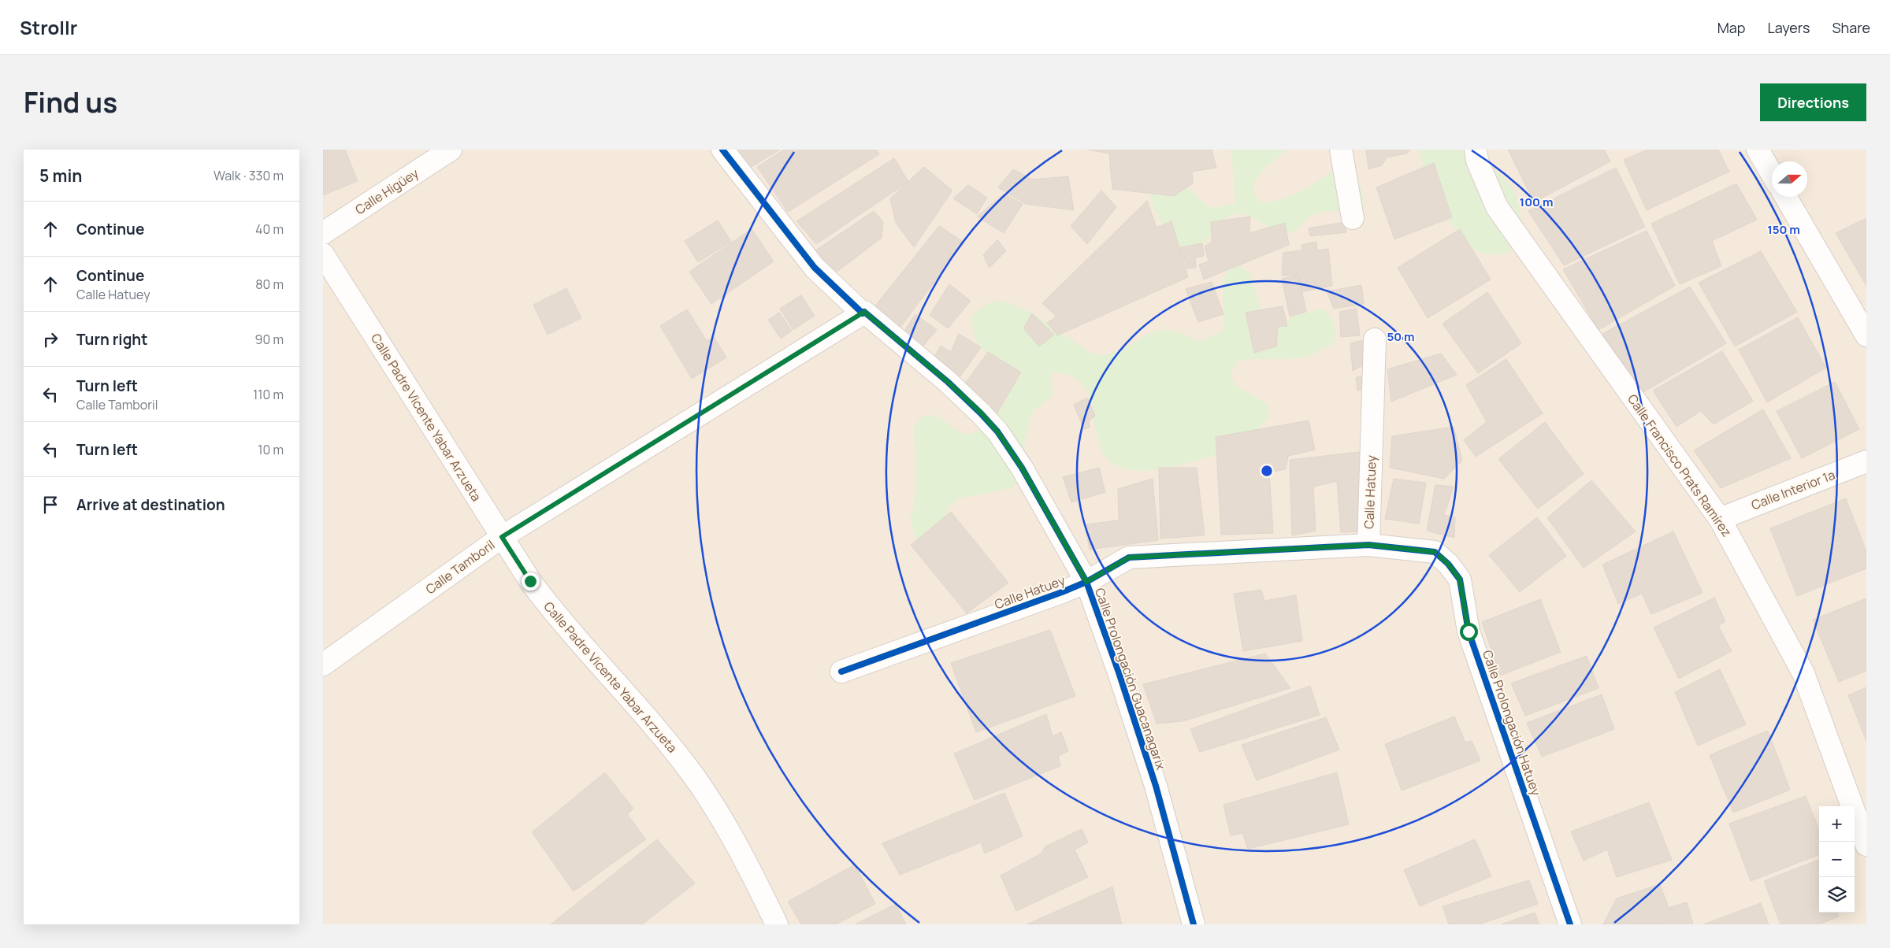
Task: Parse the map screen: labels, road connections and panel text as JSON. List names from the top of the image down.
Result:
{
  "streets": {
    "street": [
      "Calle Higüey",
      "Calle Padre Vicente Yabar Arzueta",
      "Calle Francisco Prats Ramírez",
      "Calle Interior 1a",
      "Calle Hatuey",
      "Calle Tamboril",
      "Calle Prolongación Guacanagarix",
      "Calle Prolongación Hatuey"
    ]
  },
  "crossings": [
    ["Calle Padre Vicente Yabar Arzueta", "Calle Tamboril"],
    ["Calle Francisco Prats Ramírez", "Calle Interior 1a"],
    ["Calle Hatuey", "Calle Prolongación Guacanagarix"],
    ["Calle Hatuey", "Calle Prolongación Hatuey"],
    ["Calle Tamboril", "Calle Prolongación Guacanagarix"]
  ],
  "north": "right",
  "page": {
    "header": "Strollr",
    "nav": ["Map", "Layers", "Share"],
    "title": "Find us",
    "buttons": "Directions",
    "heading": ["5 min", "Walk · 330 m"],
    "list": [
      ["Continue", "40 m"],
      ["Continue", "Calle Hatuey", "80 m"],
      ["Turn right", "90 m"],
      ["Turn left", "Calle Tamboril", "110 m"],
      ["Turn left", "10 m"],
      "Arrive at destination"
    ],
    "map_buttons": ["+", "−"]
  },
  "rings": ["100 m", "150 m", "50 m"]
}
